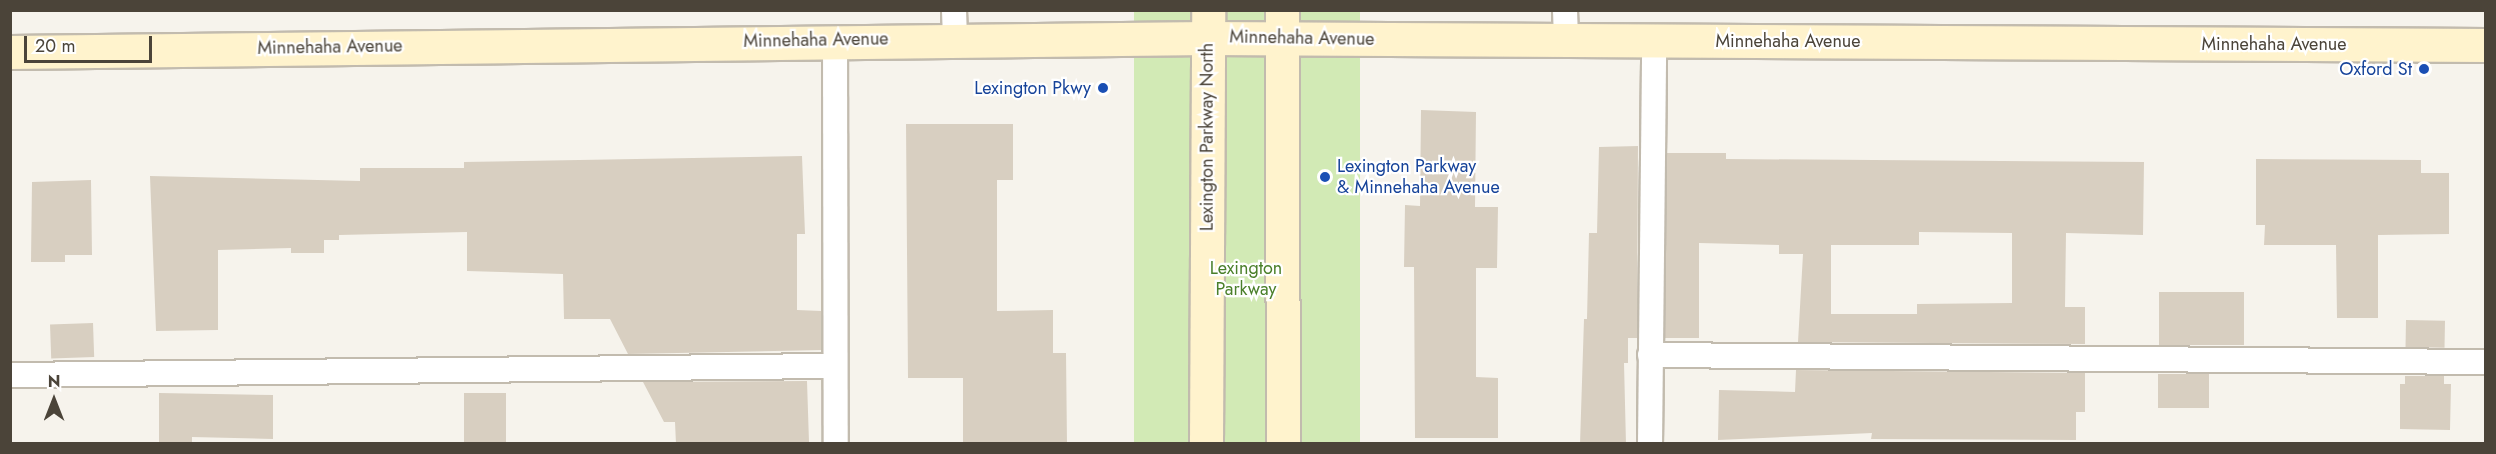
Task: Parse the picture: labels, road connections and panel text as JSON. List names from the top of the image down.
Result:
{
  "streets": {
    "street": ["Minnehaha Avenue", "Lexington Parkway North"]
  },
  "crossings": [
    ["Minnehaha Avenue", "Lexington Parkway North"]
  ],
  "parks": ["Lexington Parkway"],
  "places": ["Oxford St", "Lexington Pkwy", "Lexington Parkway & Minnehaha Avenue"],
  "scale_bar": "20 m",
  "north": "top"
}
